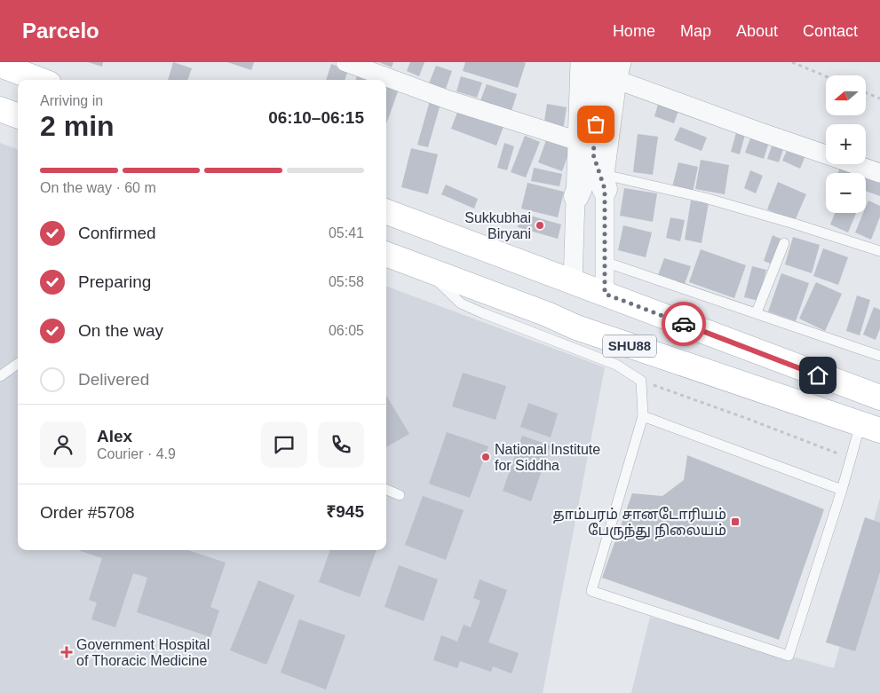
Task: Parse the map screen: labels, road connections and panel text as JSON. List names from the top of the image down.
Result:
{
  "streets": {
    "main road": ["SHU88"]
  },
  "places": {
    "other": ["Sukkubhai Biryani", "National Institute for Siddha"],
    "transit": ["தாம்பரம் சானடோரியம் பேருந்து நிலையம்"],
    "health": ["Government Hospital of Thoracic Medicine"]
  },
  "north": "left",
  "page": {
    "header": "Parcelo",
    "nav": [
      "Home",
      "Map",
      "About",
      "Contact"
    ],
    "map_buttons": ["+", "−"],
    "heading": ["2 min", "Arriving in", "06:10–06:15"],
    "panel": [
      "Alex",
      "Courier · 4.9",
      "Order #5708",
      "₹945"
    ],
    "bar": "On the way · 60 m",
    "list": [
      ["Confirmed", "05:41"],
      ["Preparing", "05:58"],
      ["On the way", "06:05"],
      "Delivered"
    ]
  }
}
